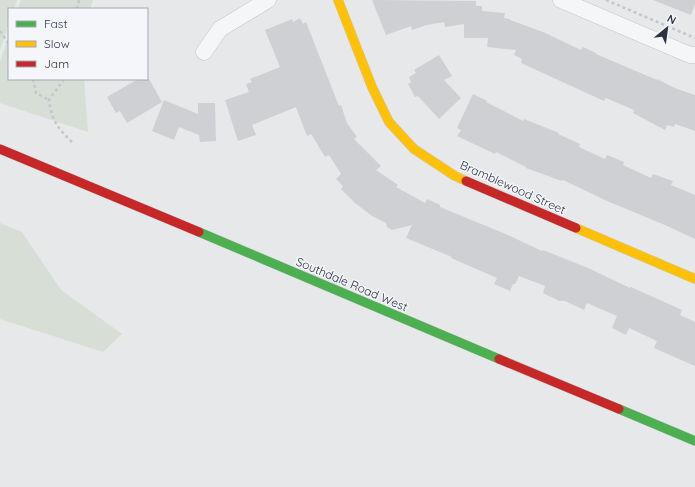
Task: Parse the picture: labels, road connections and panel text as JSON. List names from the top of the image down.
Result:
{
  "streets": {
    "main road": ["Bramblewood Street", "Southdale Road West"]
  },
  "legend": ["Fast", "Slow", "Jam"],
  "north": "top right"
}
